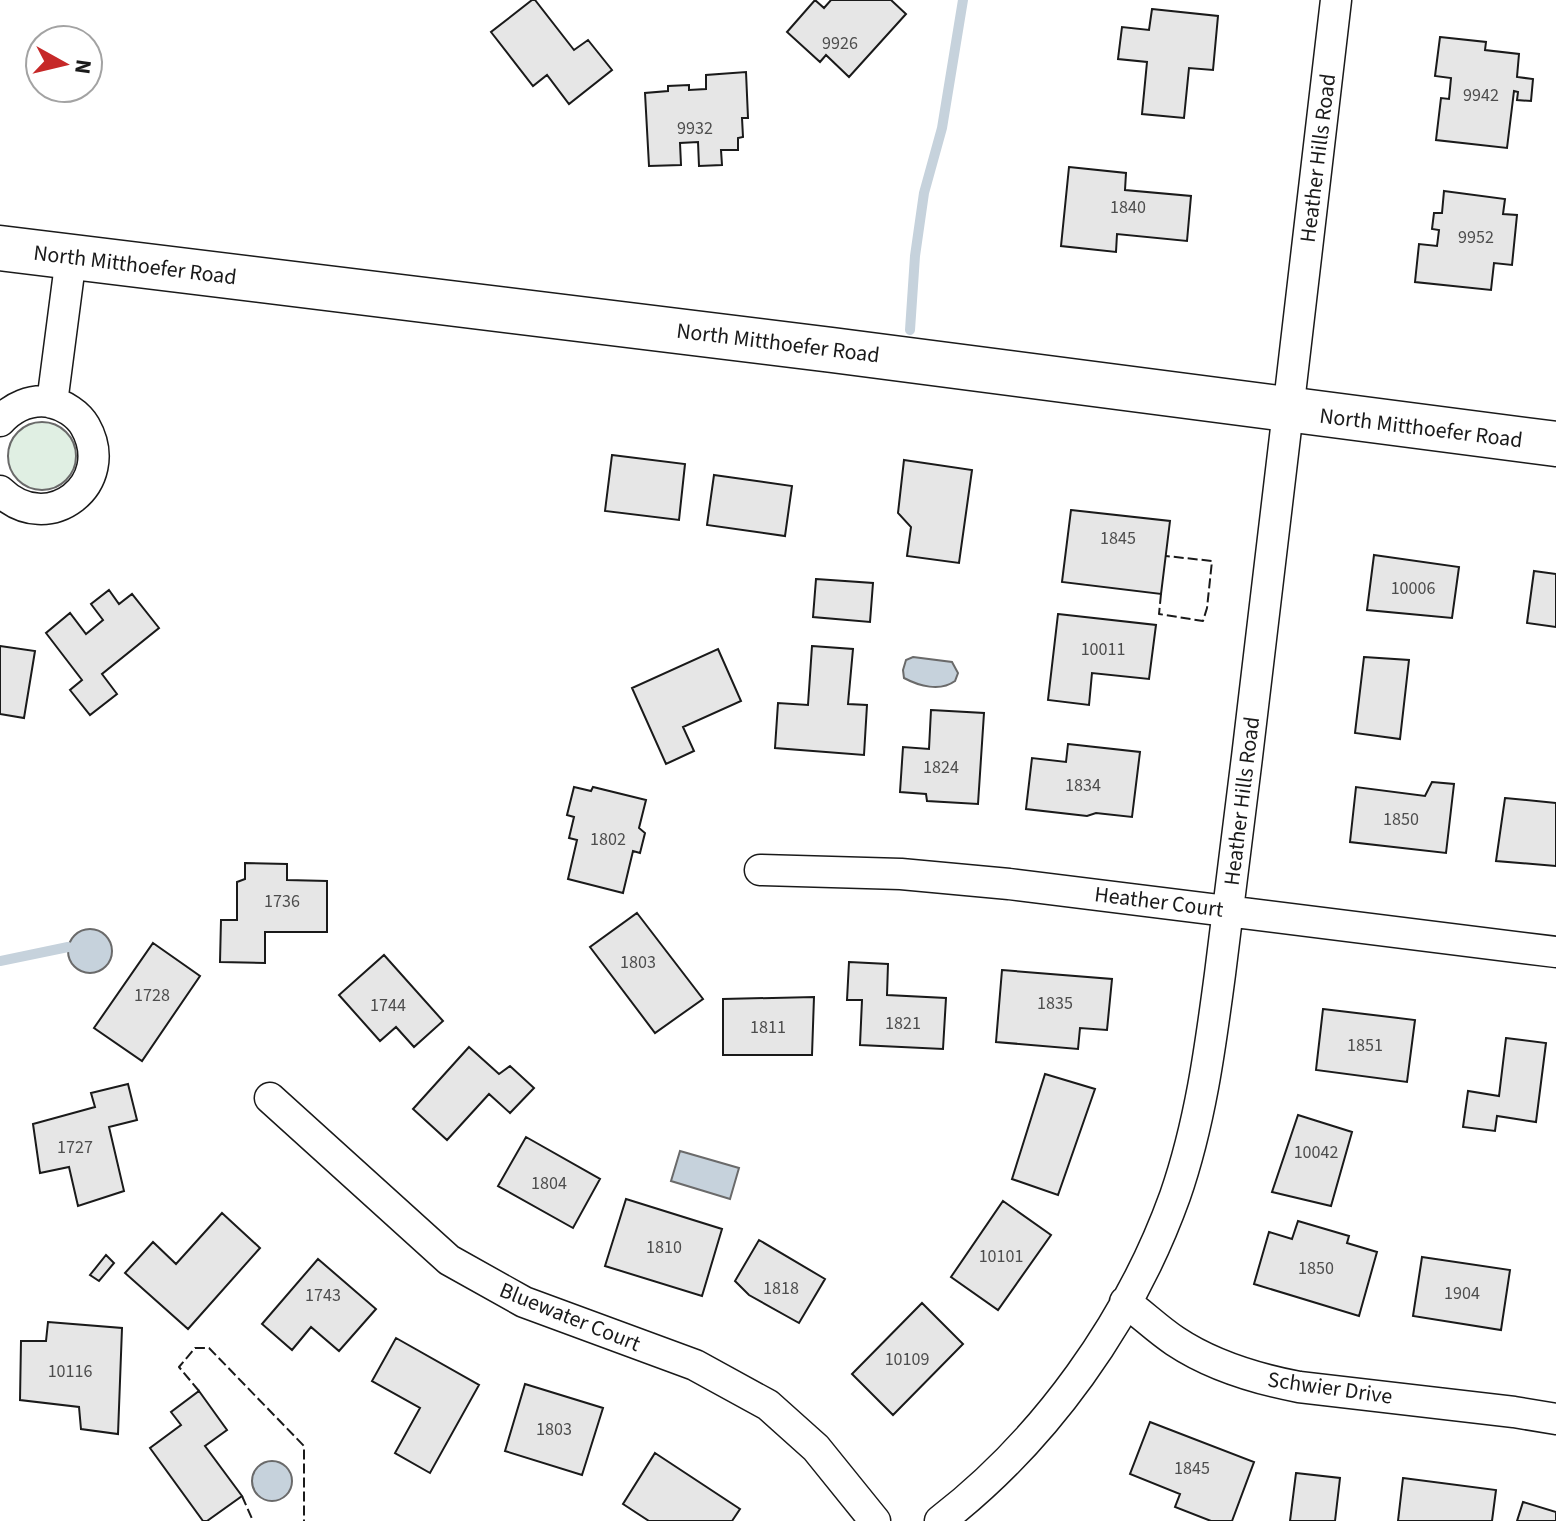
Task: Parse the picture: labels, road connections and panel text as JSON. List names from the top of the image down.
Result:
{
  "streets": {
    "main road": ["North Mitthoefer Road"],
    "street": [
      "Heather Hills Road",
      "Heather Court",
      "Bluewater Court",
      "Schwier Drive"
    ]
  },
  "crossings": [
    ["Heather Hills Road", "North Mitthoefer Road"],
    ["Heather Hills Road", "Heather Court"],
    ["Heather Hills Road", "Schwier Drive"]
  ],
  "house_numbers": [
    "9926",
    "9942",
    "9932",
    "1840",
    "9952",
    "1845",
    "10006",
    "10011",
    "1824",
    "1834",
    "1850",
    "1802",
    "1736",
    "1803",
    "1728",
    "1835",
    "1744",
    "1821",
    "1811",
    "1851",
    "1727",
    "10042",
    "1804",
    "1810",
    "10101",
    "1850",
    "1818",
    "1904",
    "1743",
    "10109",
    "10116",
    "1803",
    "1845"
  ],
  "north": "right"
}
